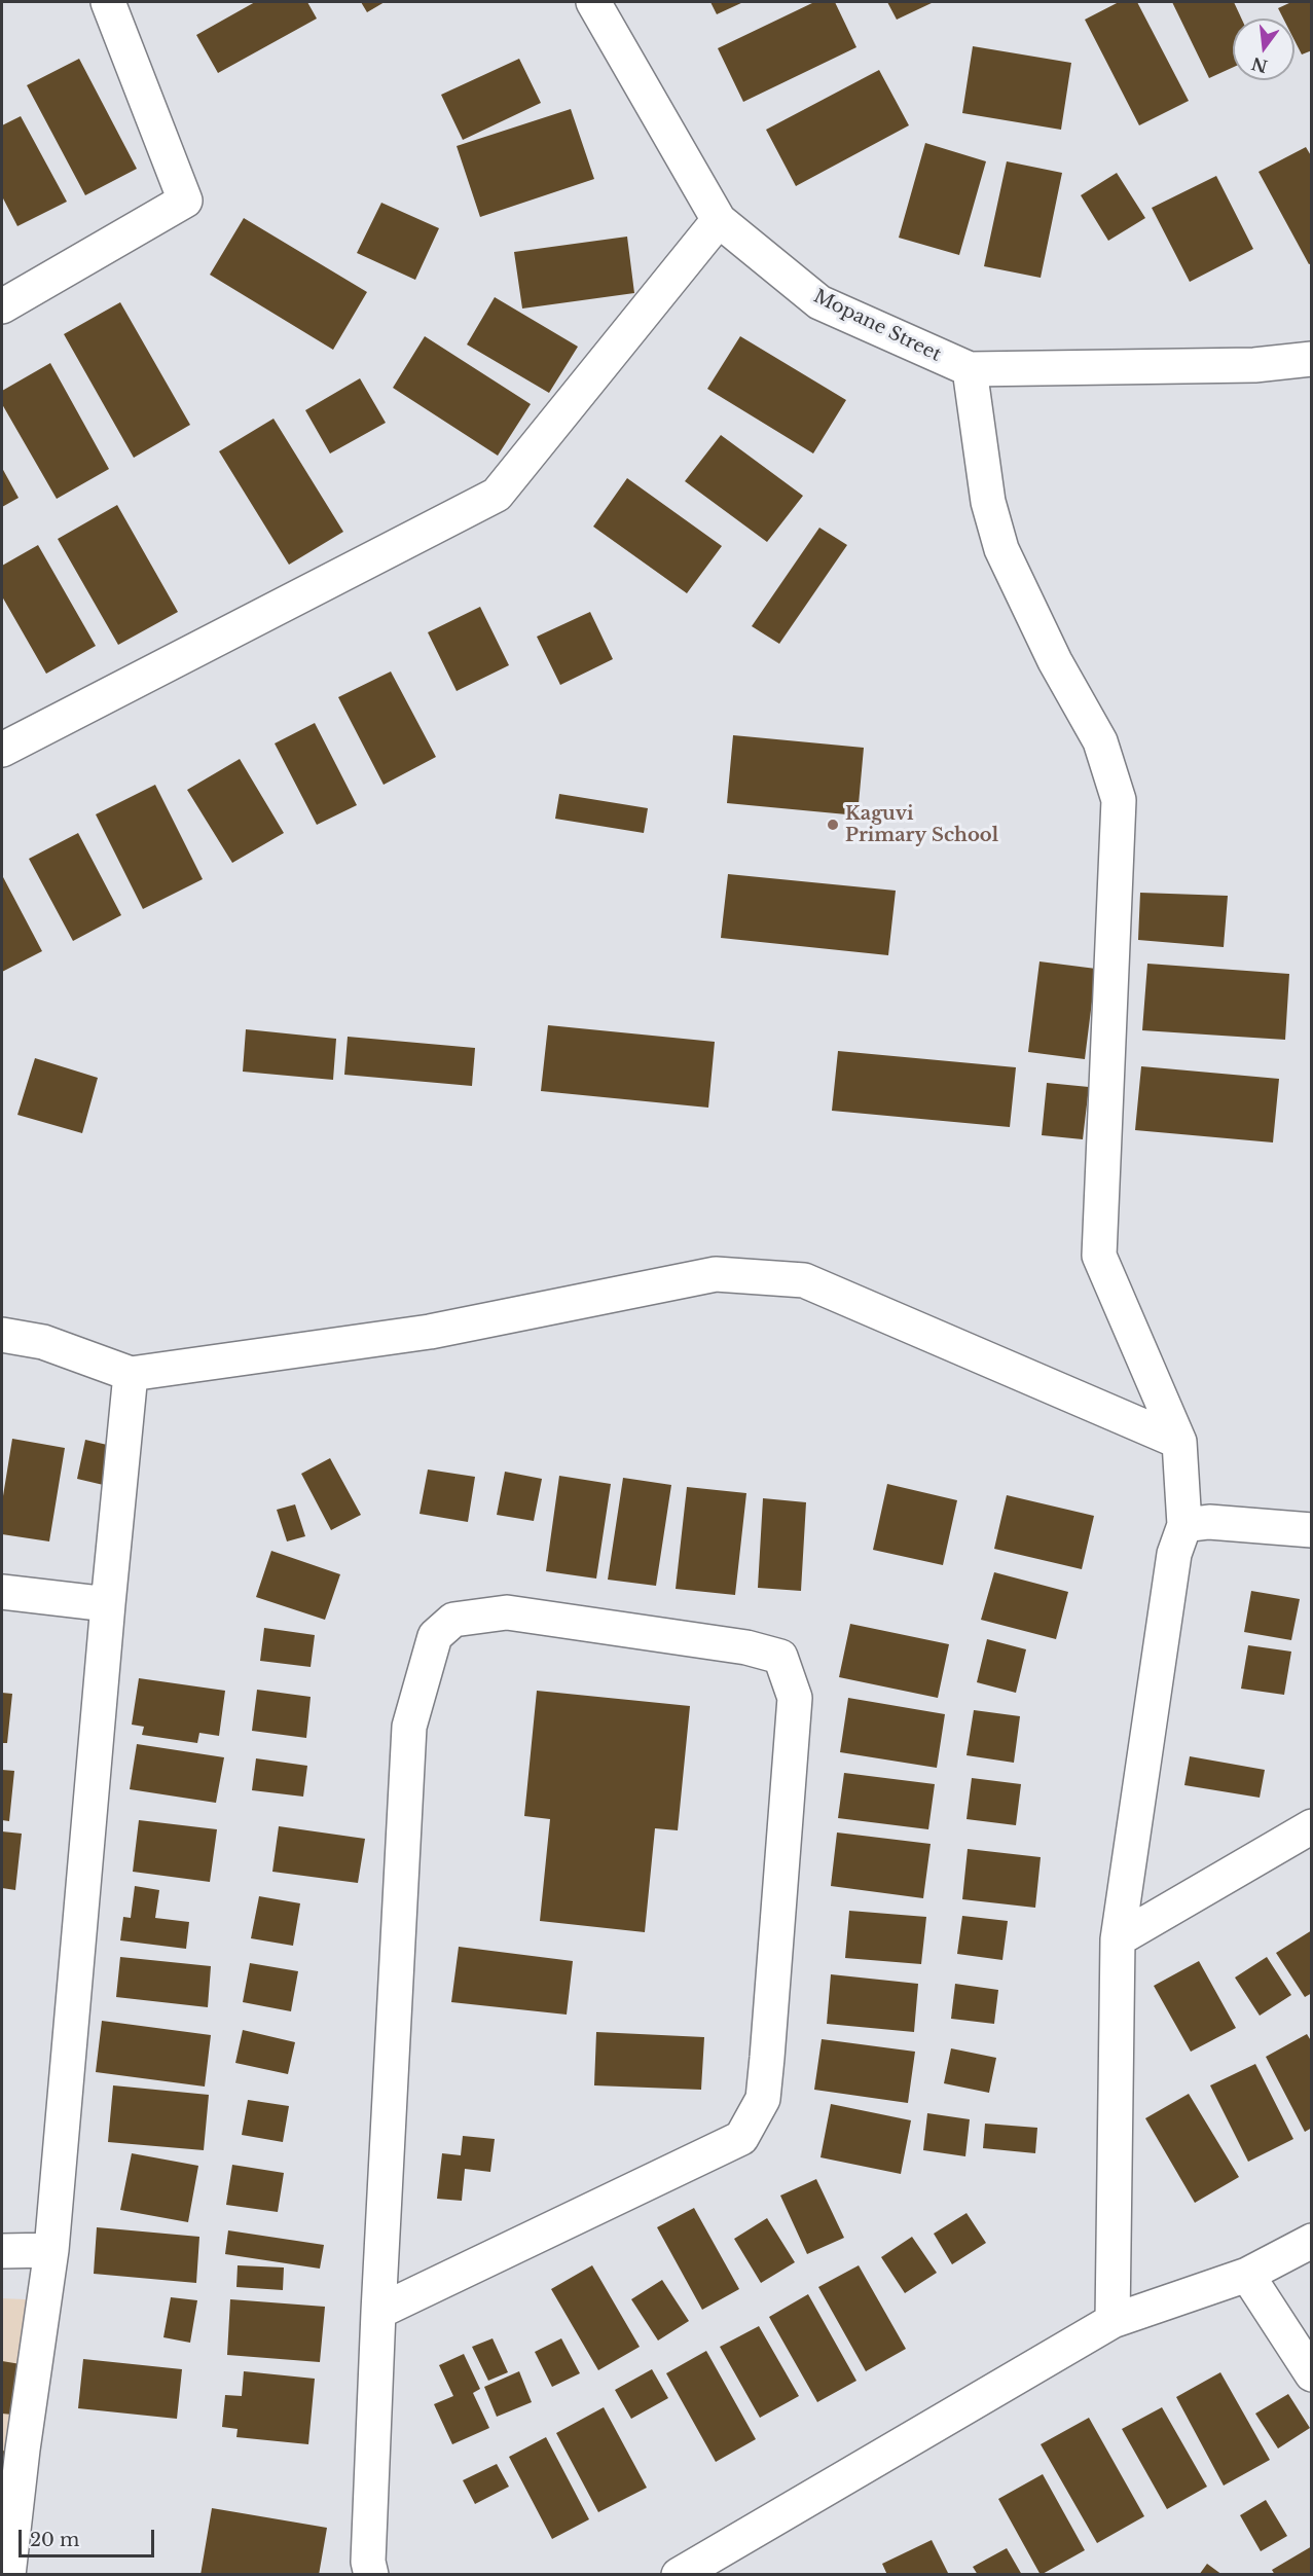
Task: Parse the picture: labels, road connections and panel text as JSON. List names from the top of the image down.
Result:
{
  "streets": {
    "street": ["Mopane Street"]
  },
  "places": ["Kaguvi Primary School"],
  "scale_bar": "20 m",
  "north": "bottom"
}
